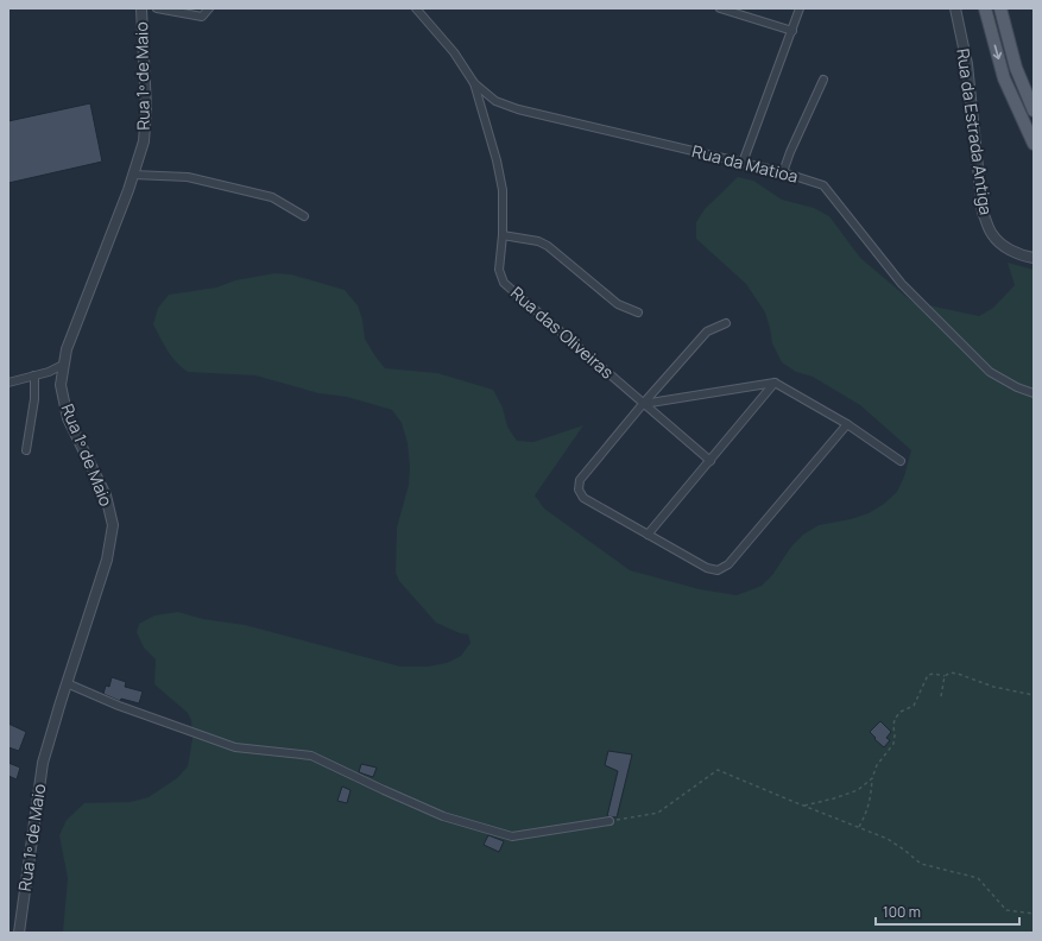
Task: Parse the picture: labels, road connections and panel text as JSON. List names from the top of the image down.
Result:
{
  "streets": {
    "street": [
      "Rua 1º de Maio",
      "Rua da Estrada Antiga",
      "Rua da Matioa",
      "Rua das Oliveiras"
    ]
  },
  "crossings": [
    ["Rua da Matioa", "Rua das Oliveiras"]
  ],
  "scale_bar": "100 m"
}
